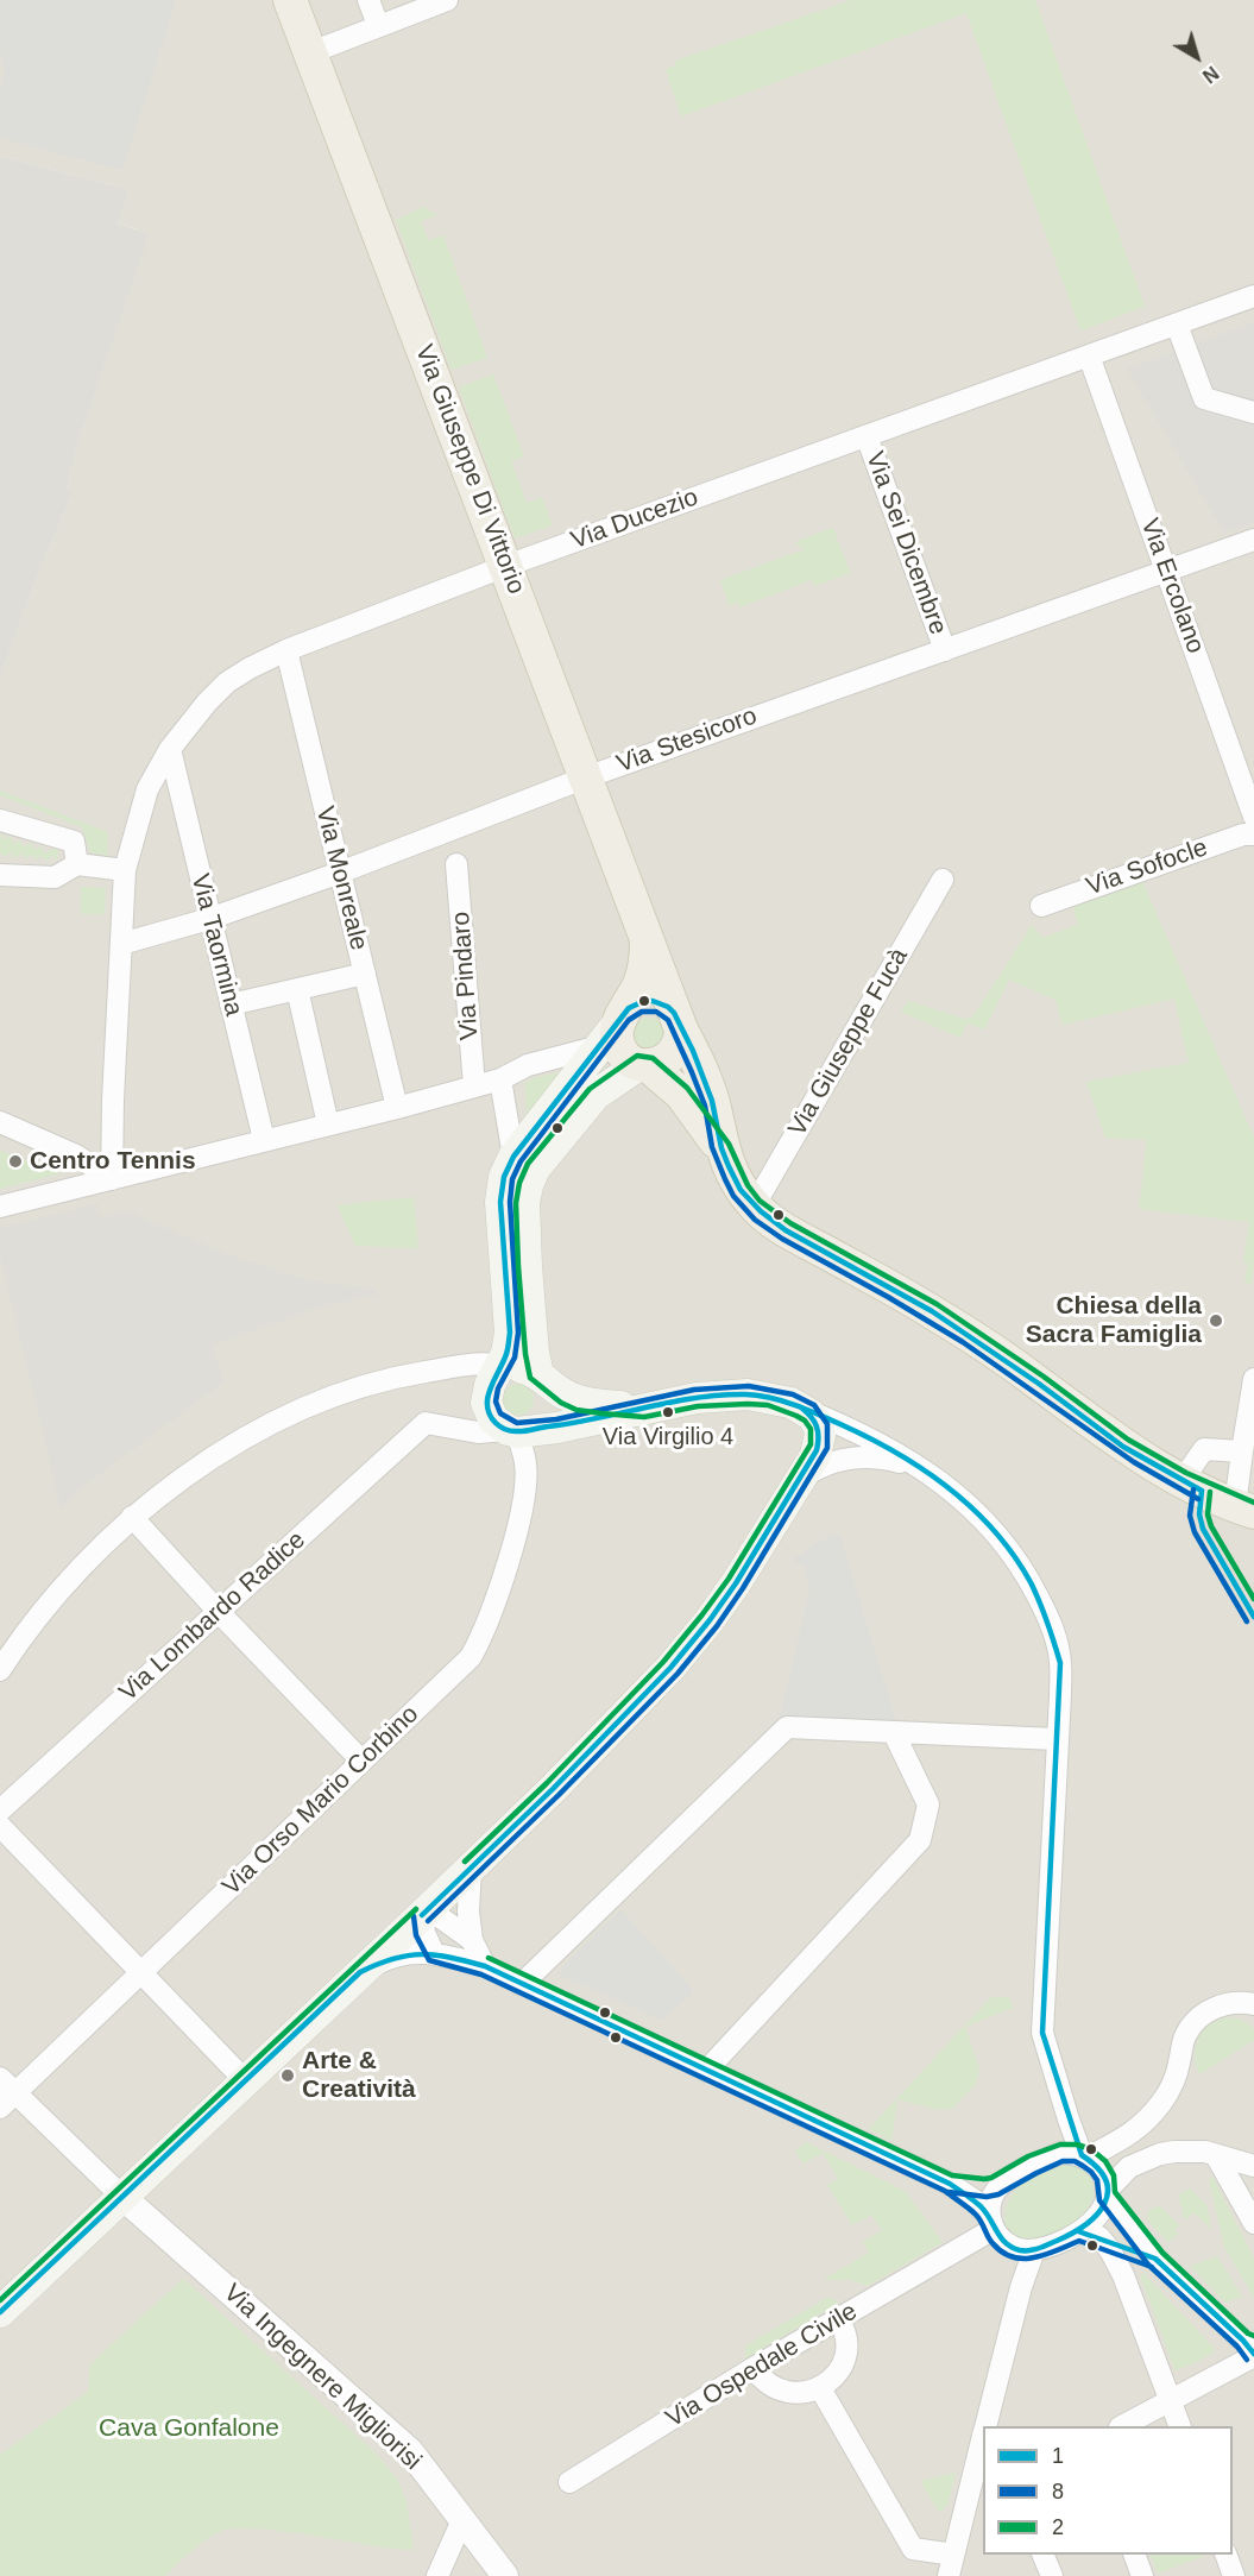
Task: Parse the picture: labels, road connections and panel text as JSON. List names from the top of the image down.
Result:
{
  "streets": {
    "main road": ["Via Giuseppe Di Vittorio"],
    "street": [
      "Via Ducezio",
      "Via Sei Dicembre",
      "Via Ercolano",
      "Via Stesicoro",
      "Via Sofocle",
      "Via Monreale",
      "Via Taormina",
      "Via Pindaro",
      "Via Giuseppe Fucà",
      "Via Lombardo Radice",
      "Via Orso Mario Corbino",
      "Via Ospedale Civile",
      "Via Ingegnere Migliorisi"
    ]
  },
  "crossings": [
    ["Via Giuseppe Di Vittorio", "Via Ducezio"],
    ["Via Giuseppe Di Vittorio", "Via Stesicoro"],
    ["Via Ducezio", "Via Sei Dicembre"],
    ["Via Ducezio", "Via Ercolano"],
    ["Via Ducezio", "Via Stesicoro"],
    ["Via Ducezio", "Via Monreale"],
    ["Via Ducezio", "Via Taormina"],
    ["Via Sei Dicembre", "Via Stesicoro"],
    ["Via Ercolano", "Via Stesicoro"],
    ["Via Stesicoro", "Via Monreale"],
    ["Via Stesicoro", "Via Taormina"],
    ["Via Lombardo Radice", "Via Orso Mario Corbino"]
  ],
  "parks": ["Cava Gonfalone"],
  "places": [
    "Centro Tennis",
    "Chiesa della Sacra Famiglia",
    "Via Virgilio 4",
    "Arte & Creatività"
  ],
  "lines": ["transit line 1", "transit line 8", "transit line 2"],
  "legend": ["1", "8", "2"],
  "north": "bottom right"
}
